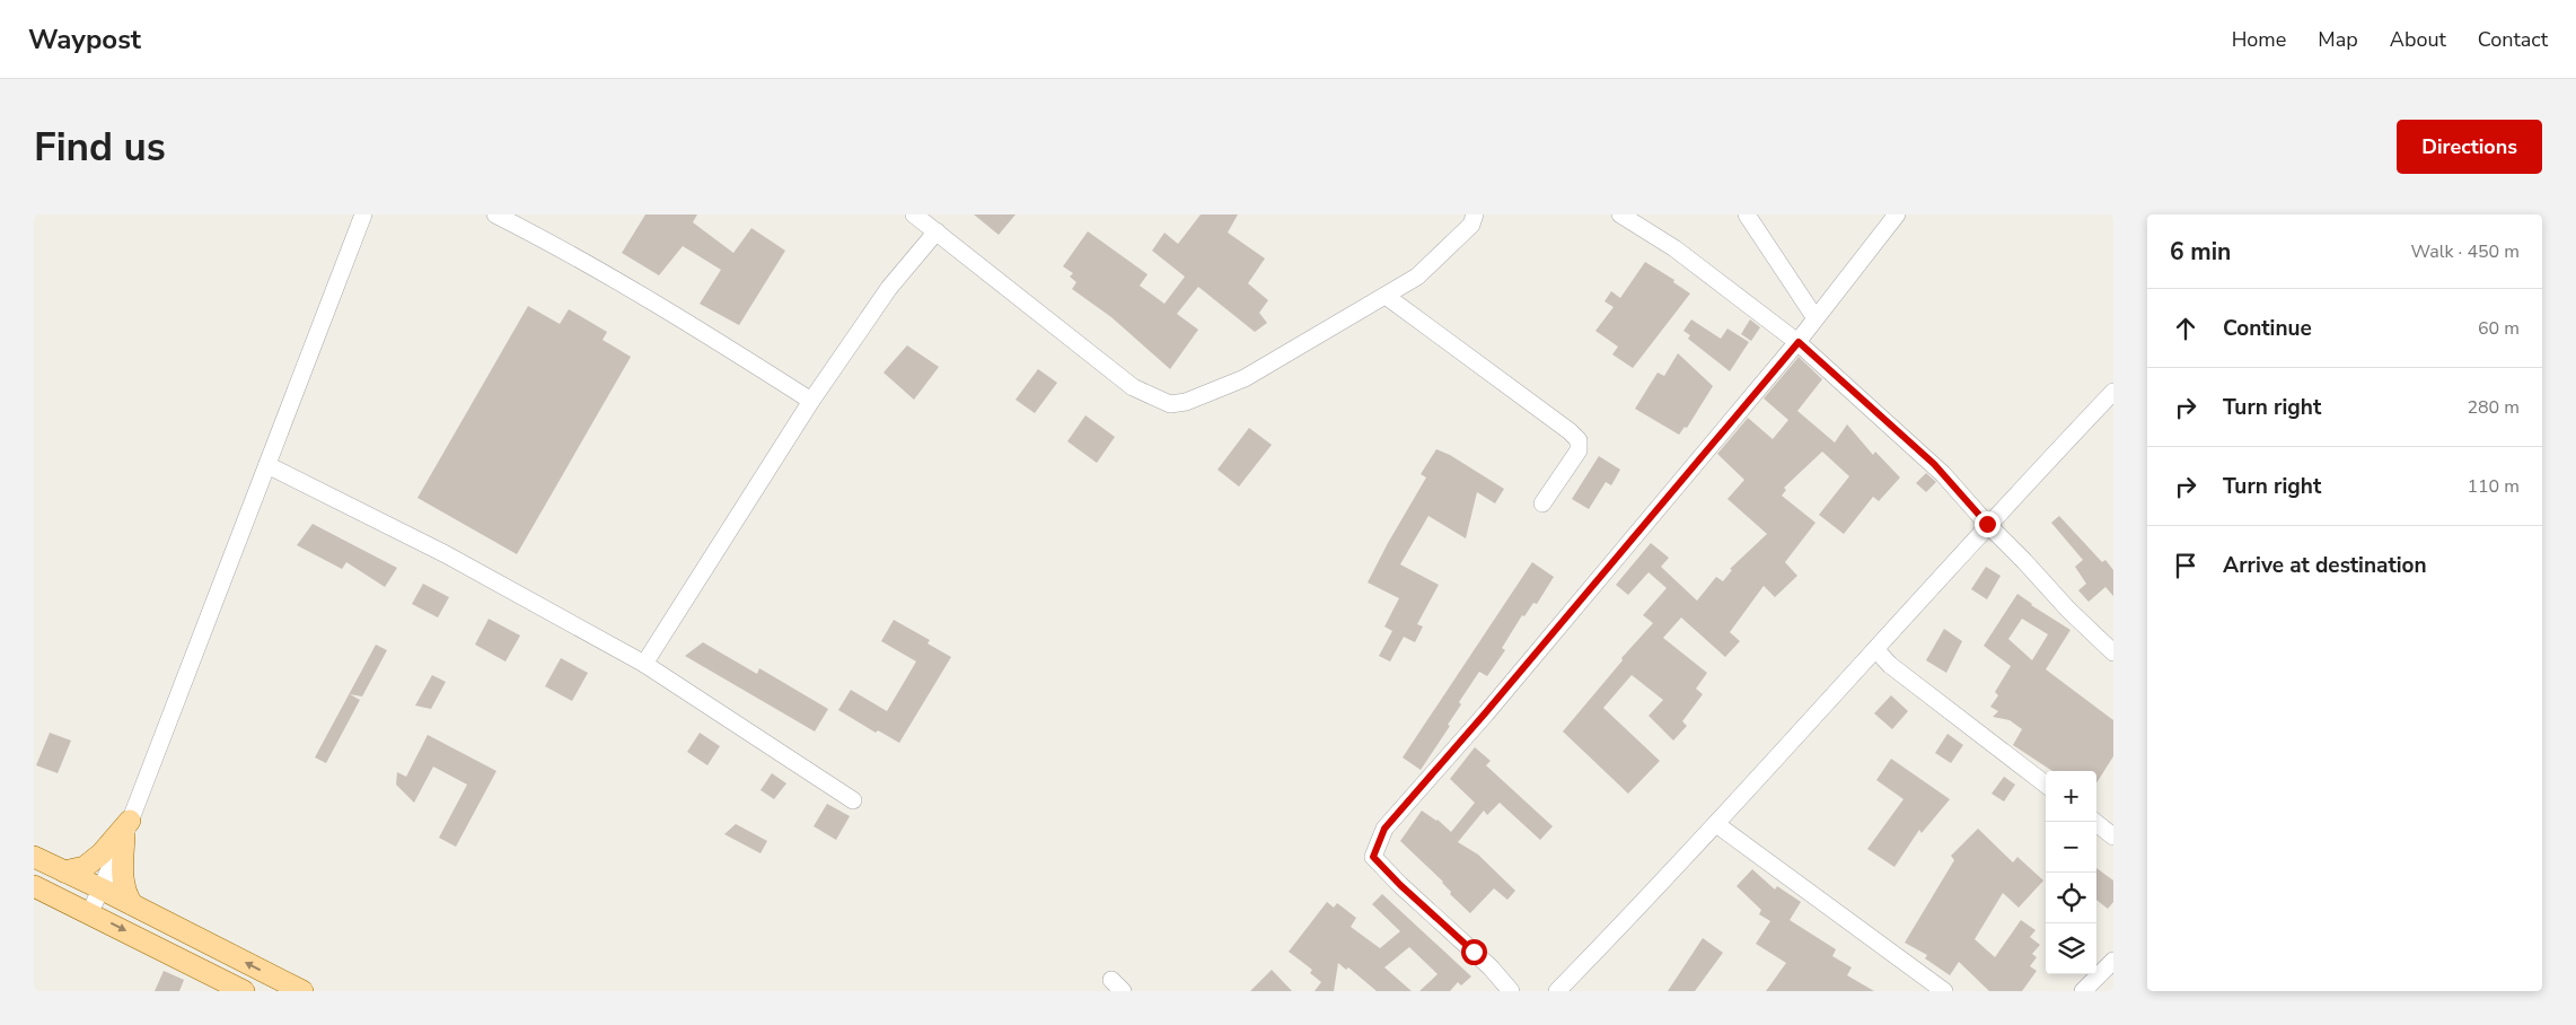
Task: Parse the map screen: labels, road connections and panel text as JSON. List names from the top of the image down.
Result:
{
  "page": {
    "header": "Waypost",
    "nav": [
      "Home",
      "Map",
      "About",
      "Contact"
    ],
    "buttons": "Directions",
    "title": "Find us",
    "heading": ["6 min", "Walk · 450 m"],
    "list": [
      ["Continue", "60 m"],
      ["Turn right", "280 m"],
      ["Turn right", "110 m"],
      "Arrive at destination"
    ],
    "map_buttons": ["+", "−"]
  }
}
